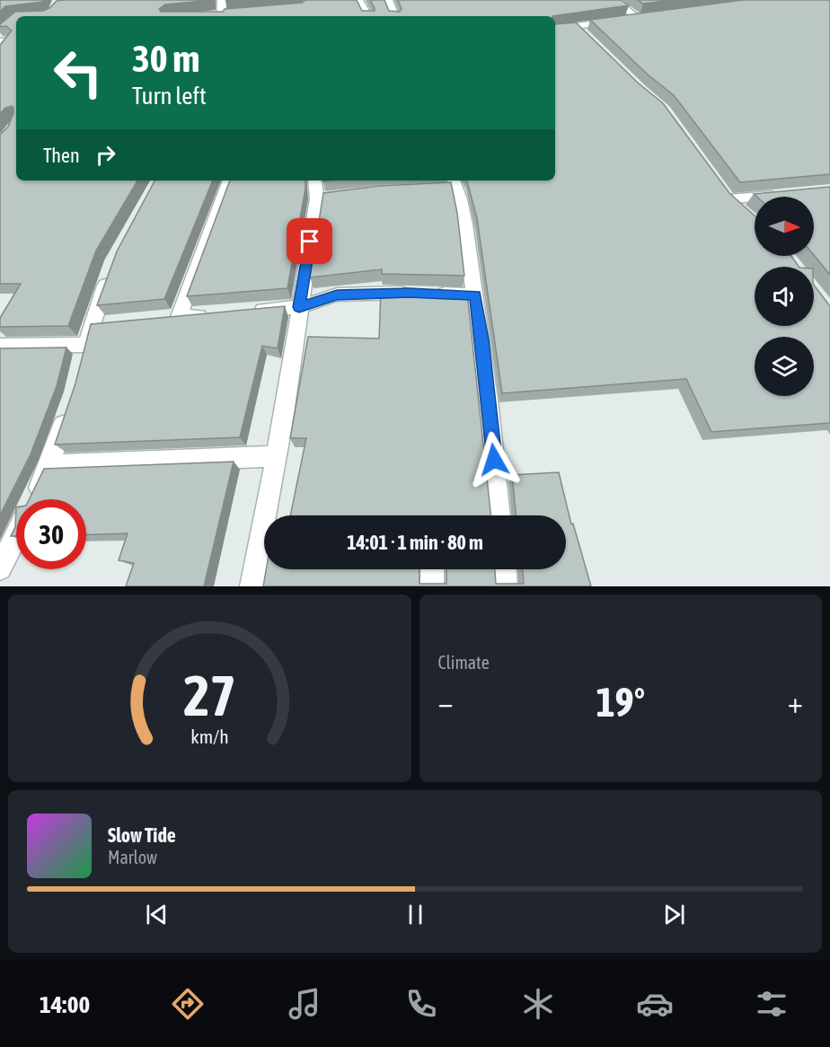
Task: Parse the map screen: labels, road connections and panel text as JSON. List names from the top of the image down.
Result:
{
  "north": "right",
  "page": {
    "turn": ["30 m", "Turn left"],
    "then": "Then",
    "limit": "30",
    "trip": "14:01 · 1 min · 80 m",
    "tile": "Climate",
    "heat": ["−", "19°", "+"],
    "song": ["Slow Tide", "Marlow"],
    "tabs": "14:00",
    "gauge": ["27", "km/h"]
  }
}
